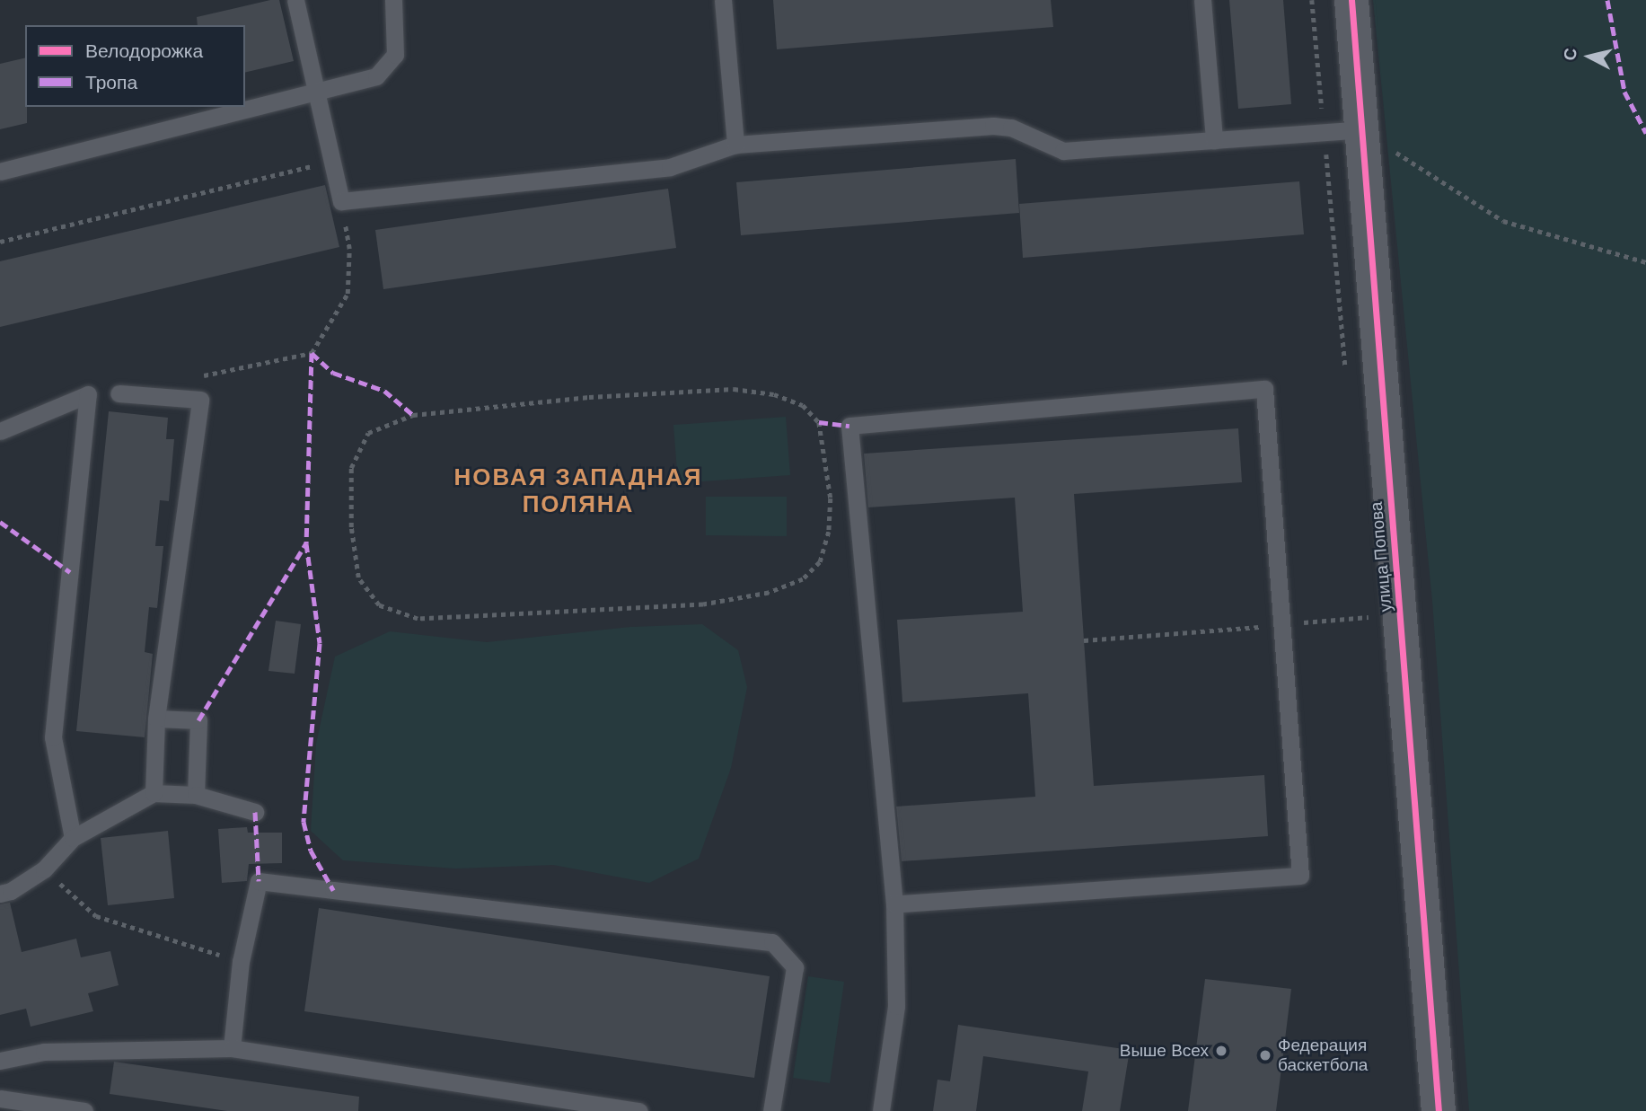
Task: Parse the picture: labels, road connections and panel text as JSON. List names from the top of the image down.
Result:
{
  "streets": {
    "street": ["улица Попова"]
  },
  "districts": ["НОВАЯ ЗАПАДНАЯ ПОЛЯНА"],
  "places": ["Выше Всех", "Федерация баскетбола"],
  "legend": ["Велодорожка", "Тропа"],
  "north": "left"
}
